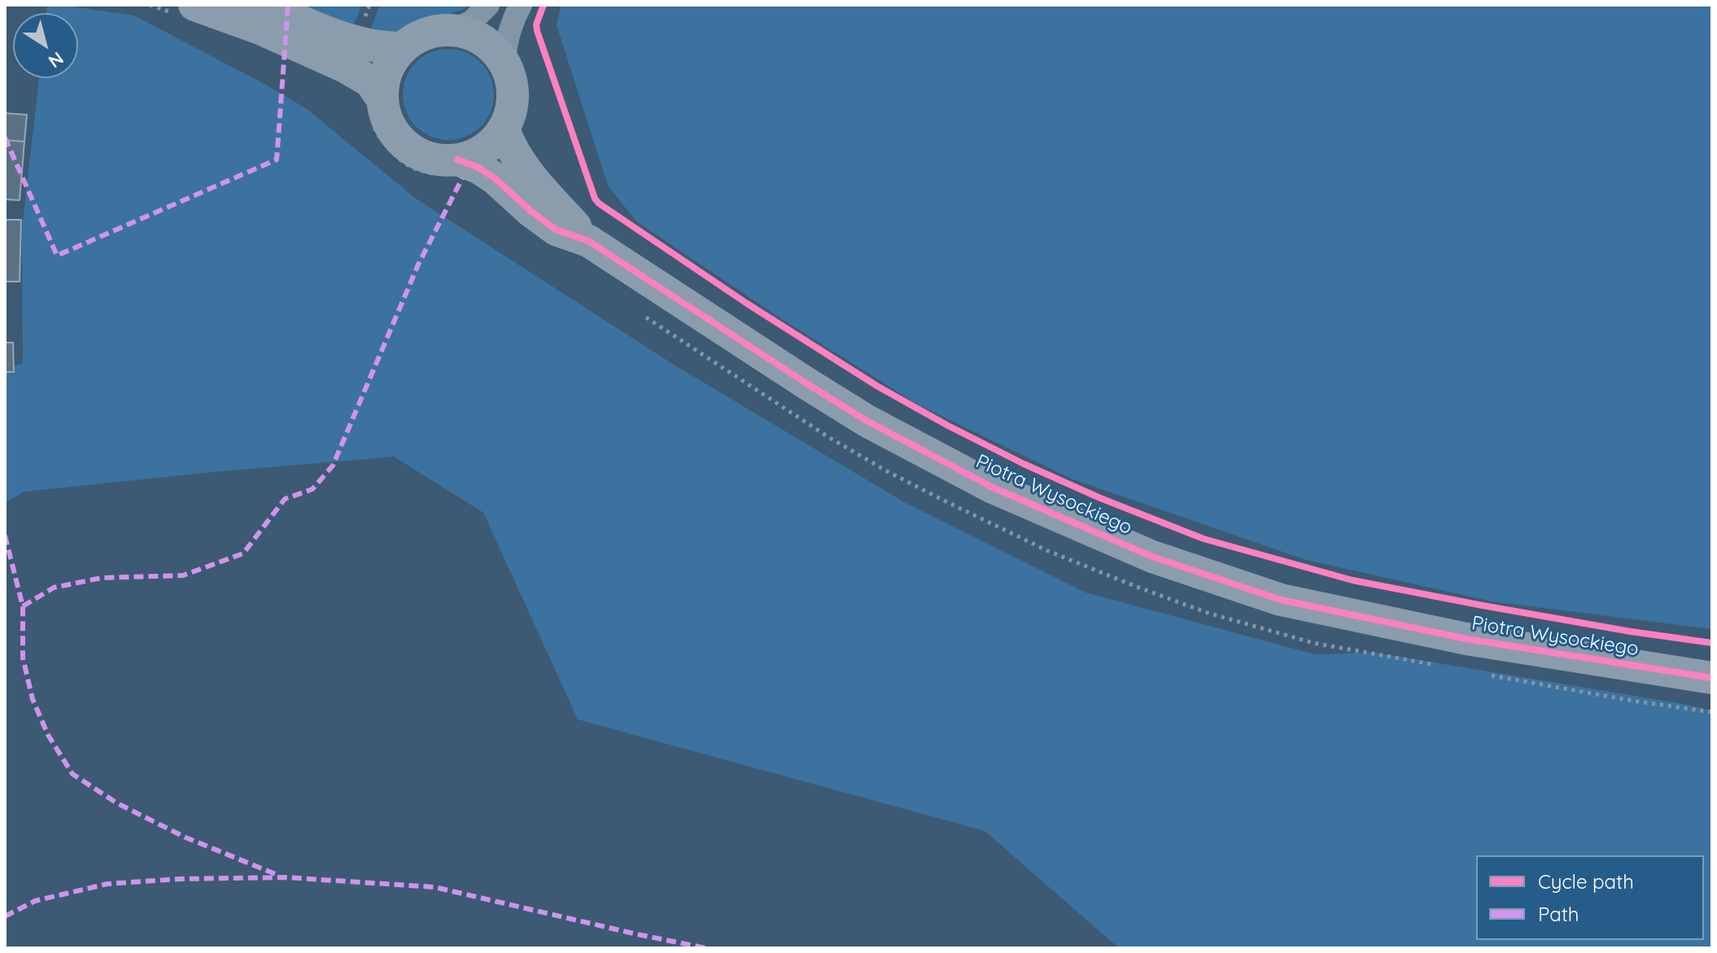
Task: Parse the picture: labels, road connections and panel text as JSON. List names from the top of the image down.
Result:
{
  "streets": {
    "street": ["Piotra Wysockiego"]
  },
  "legend": ["Cycle path", "Path"],
  "north": "bottom right"
}
